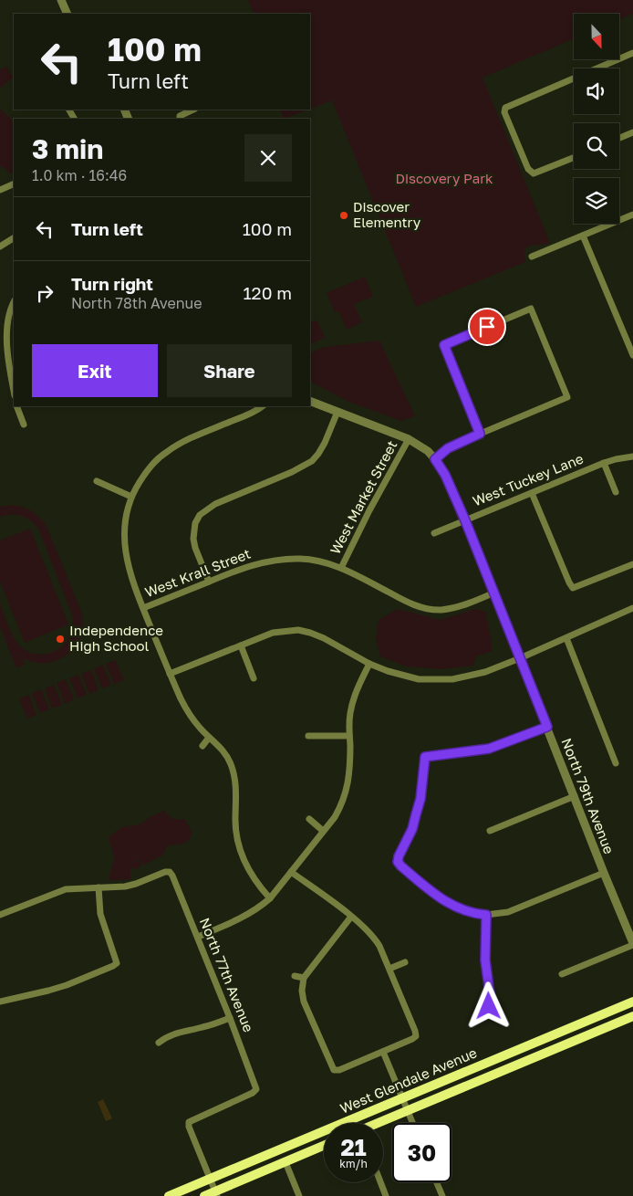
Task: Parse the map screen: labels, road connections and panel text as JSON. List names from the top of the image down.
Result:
{
  "streets": {
    "main road": ["West Glendale Avenue"],
    "street": [
      "West Tuckey Lane",
      "West Market Street",
      "West Krall Street",
      "North 79th Avenue",
      "North 77th Avenue"
    ]
  },
  "crossings": [
    ["West Tuckey Lane", "North 79th Avenue"],
    ["West Market Street", "West Krall Street"],
    ["West Market Street", "North 79th Avenue"],
    ["West Krall Street", "North 79th Avenue"],
    ["North 77th Avenue", "West Glendale Avenue"]
  ],
  "parks": ["Discovery Park"],
  "places": ["Discover Elementry", "Independence High School"],
  "north": "bottom",
  "page": {
    "turn": ["100 m", "Turn left"],
    "heading": ["3 min", "1.0 km · 16:46"],
    "list": [
      {
        "name": "Turn left",
        "value": "100 m"
      },
      {
        "name": "Turn right",
        "note": "North 78th Avenue",
        "value": "120 m"
      }
    ],
    "buttons": ["Exit", "Share"],
    "speed": "21 km/h",
    "limit": "30"
  }
}
